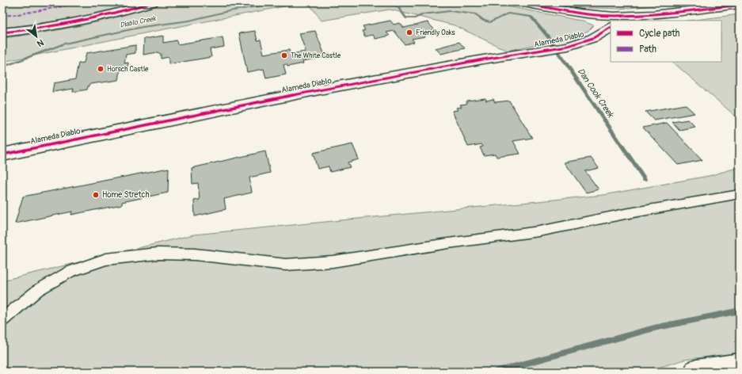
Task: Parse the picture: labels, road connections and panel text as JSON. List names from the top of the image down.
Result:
{
  "streets": {
    "street": ["Alameda Diablo"]
  },
  "water": ["Diablo Creek", "Dan Cook Creek"],
  "places": [
    "Friendly Oaks",
    "The White Castle",
    "Horsch Castle",
    "Home Stretch"
  ],
  "legend": ["Cycle path", "Path"],
  "north": "bottom right"
}
